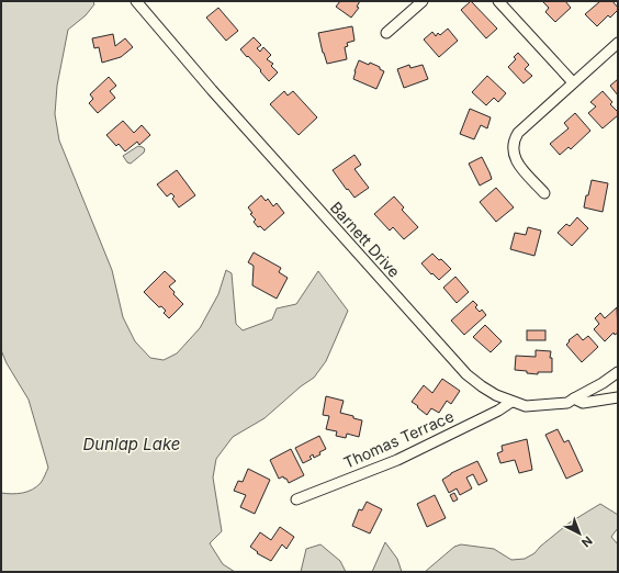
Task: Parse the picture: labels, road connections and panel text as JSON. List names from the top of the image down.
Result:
{
  "streets": {
    "street": ["Barnett Drive", "Thomas Terrace"]
  },
  "crossings": [
    ["Barnett Drive", "Thomas Terrace"]
  ],
  "water": ["Dunlap Lake"],
  "north": "bottom right"
}
